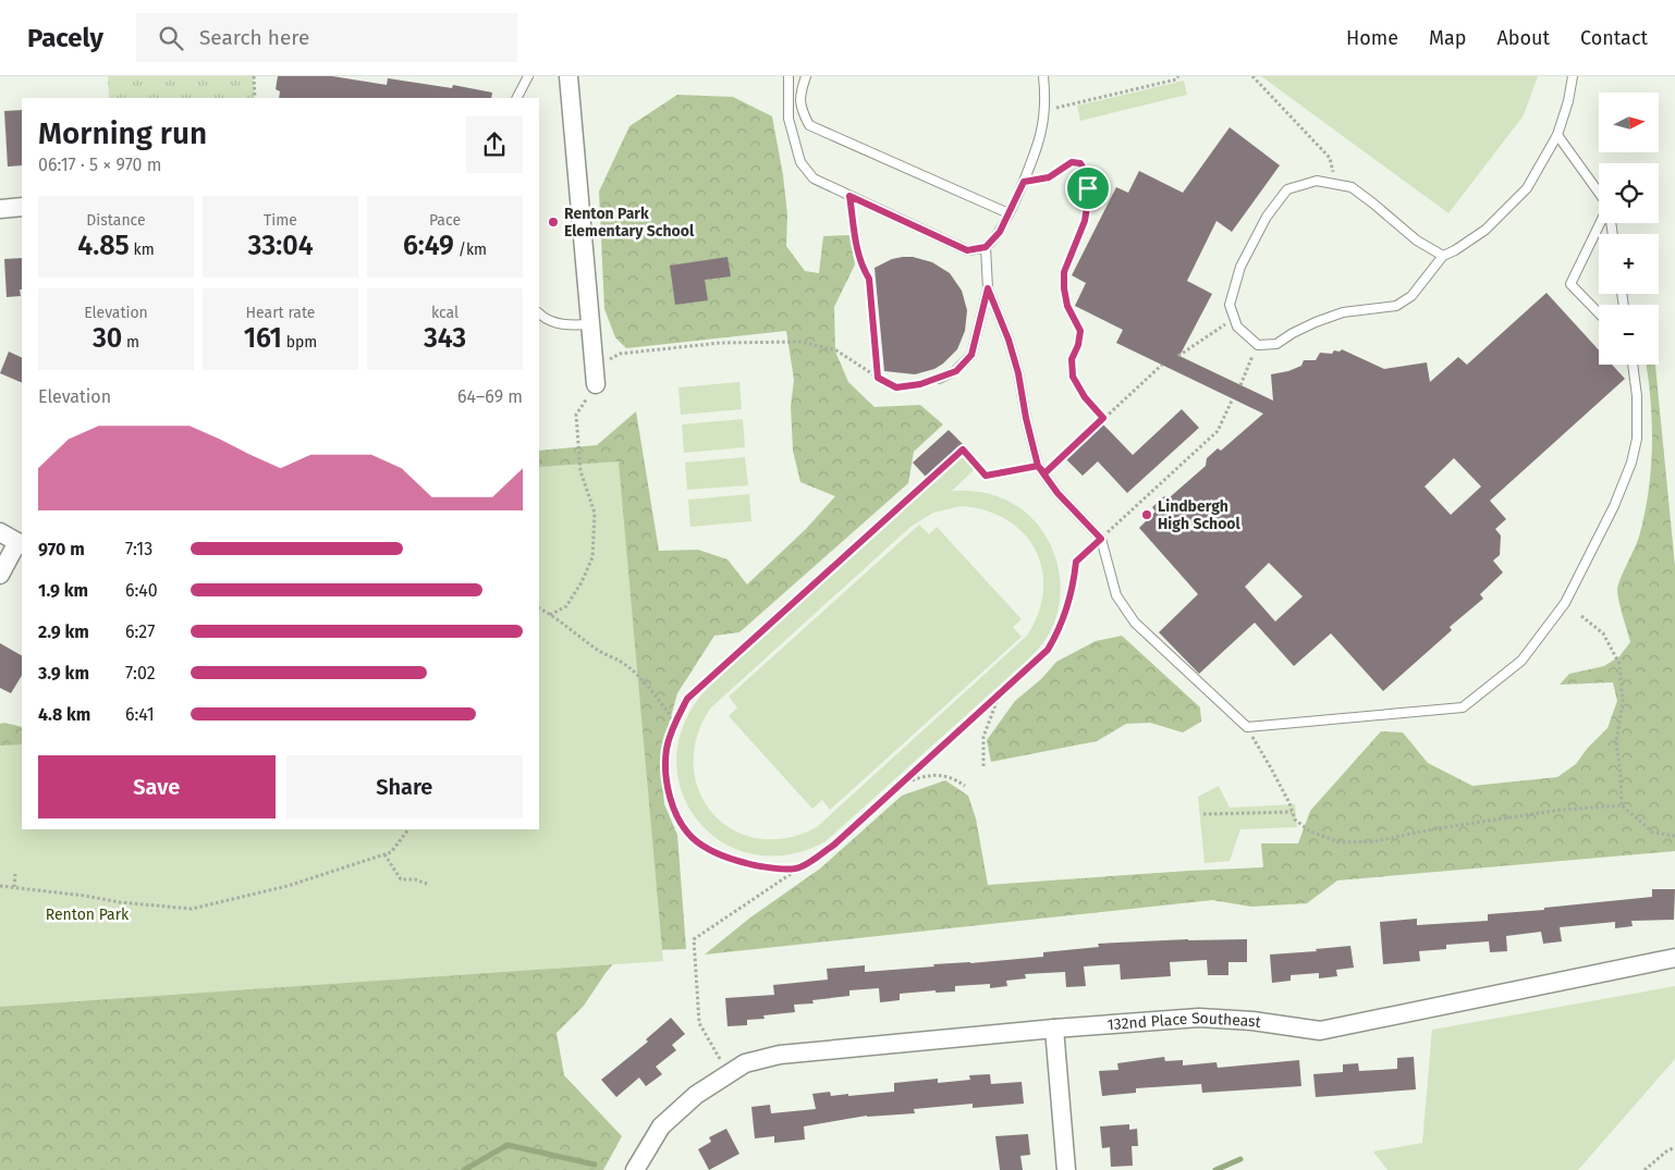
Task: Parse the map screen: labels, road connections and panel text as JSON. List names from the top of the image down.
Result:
{
  "streets": {
    "street": ["132nd Place Southeast"]
  },
  "parks": ["Renton Park"],
  "places": ["Renton Park Elementary School", "Lindbergh High School"],
  "north": "right",
  "page": {
    "header": "Pacely",
    "search": "Search here",
    "nav": [
      "Home",
      "Map",
      "About",
      "Contact"
    ],
    "map_buttons": ["+", "−"],
    "heading": ["Morning run", "06:17 · 5 × 970 m"],
    "stats": [
      ["Distance", "4.85 km"],
      ["Time", "33:04"],
      ["Pace", "6:49 /km"],
      ["Elevation", "30 m"],
      ["Heart rate", "161 bpm"],
      ["kcal", "343"]
    ],
    "chart": ["Elevation", "64–69 m"],
    "list": [
      {
        "name": "970 m",
        "note": "7:13"
      },
      {
        "name": "1.9 km",
        "note": "6:40"
      },
      {
        "name": "2.9 km",
        "note": "6:27"
      },
      {
        "name": "3.9 km",
        "note": "7:02"
      },
      {
        "name": "4.8 km",
        "note": "6:41"
      }
    ],
    "buttons": ["Save", "Share"]
  }
}
